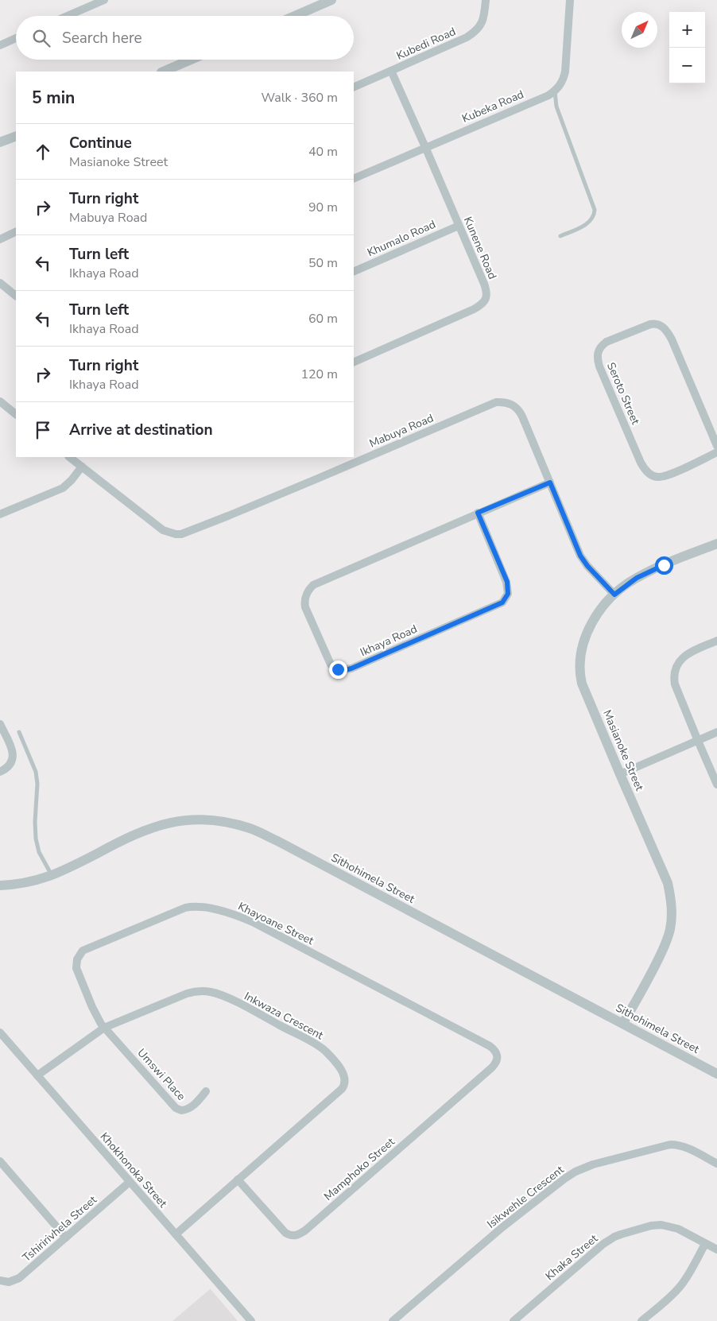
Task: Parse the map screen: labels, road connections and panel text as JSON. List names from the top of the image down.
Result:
{
  "streets": {
    "street": [
      "Kubedi Road",
      "Kubeka Road",
      "Khumalo Road",
      "Kunene Road",
      "Seroto Street",
      "Mabuya Road",
      "Ikhaya Road",
      "Masianoke Street",
      "Sithohimela Street",
      "Khayoane Street",
      "Inkwaza Crescent",
      "Umswi Place",
      "Mamphoko Street",
      "Khokhonoka Street",
      "Isikwehle Crescent",
      "Tshiririvhela Street",
      "Khaka Street"
    ]
  },
  "crossings": [
    ["Kubedi Road", "Kunene Road"],
    ["Kubeka Road", "Kunene Road"],
    ["Khumalo Road", "Kunene Road"],
    ["Mabuya Road", "Ikhaya Road"],
    ["Mabuya Road", "Masianoke Street"],
    ["Masianoke Street", "Sithohimela Street"],
    ["Khayoane Street", "Inkwaza Crescent"],
    ["Khayoane Street", "Umswi Place"],
    ["Khayoane Street", "Mamphoko Street"],
    ["Inkwaza Crescent", "Umswi Place"],
    ["Inkwaza Crescent", "Mamphoko Street"],
    ["Inkwaza Crescent", "Khokhonoka Street"],
    ["Khokhonoka Street", "Tshiririvhela Street"]
  ],
  "north": "top right",
  "page": {
    "map_buttons": ["+", "−"],
    "search": "Search here",
    "heading": ["5 min", "Walk · 360 m"],
    "list": [
      ["Continue", "Masianoke Street", "40 m"],
      ["Turn right", "Mabuya Road", "90 m"],
      ["Turn left", "Ikhaya Road", "50 m"],
      ["Turn left", "Ikhaya Road", "60 m"],
      ["Turn right", "Ikhaya Road", "120 m"],
      "Arrive at destination"
    ]
  }
}
